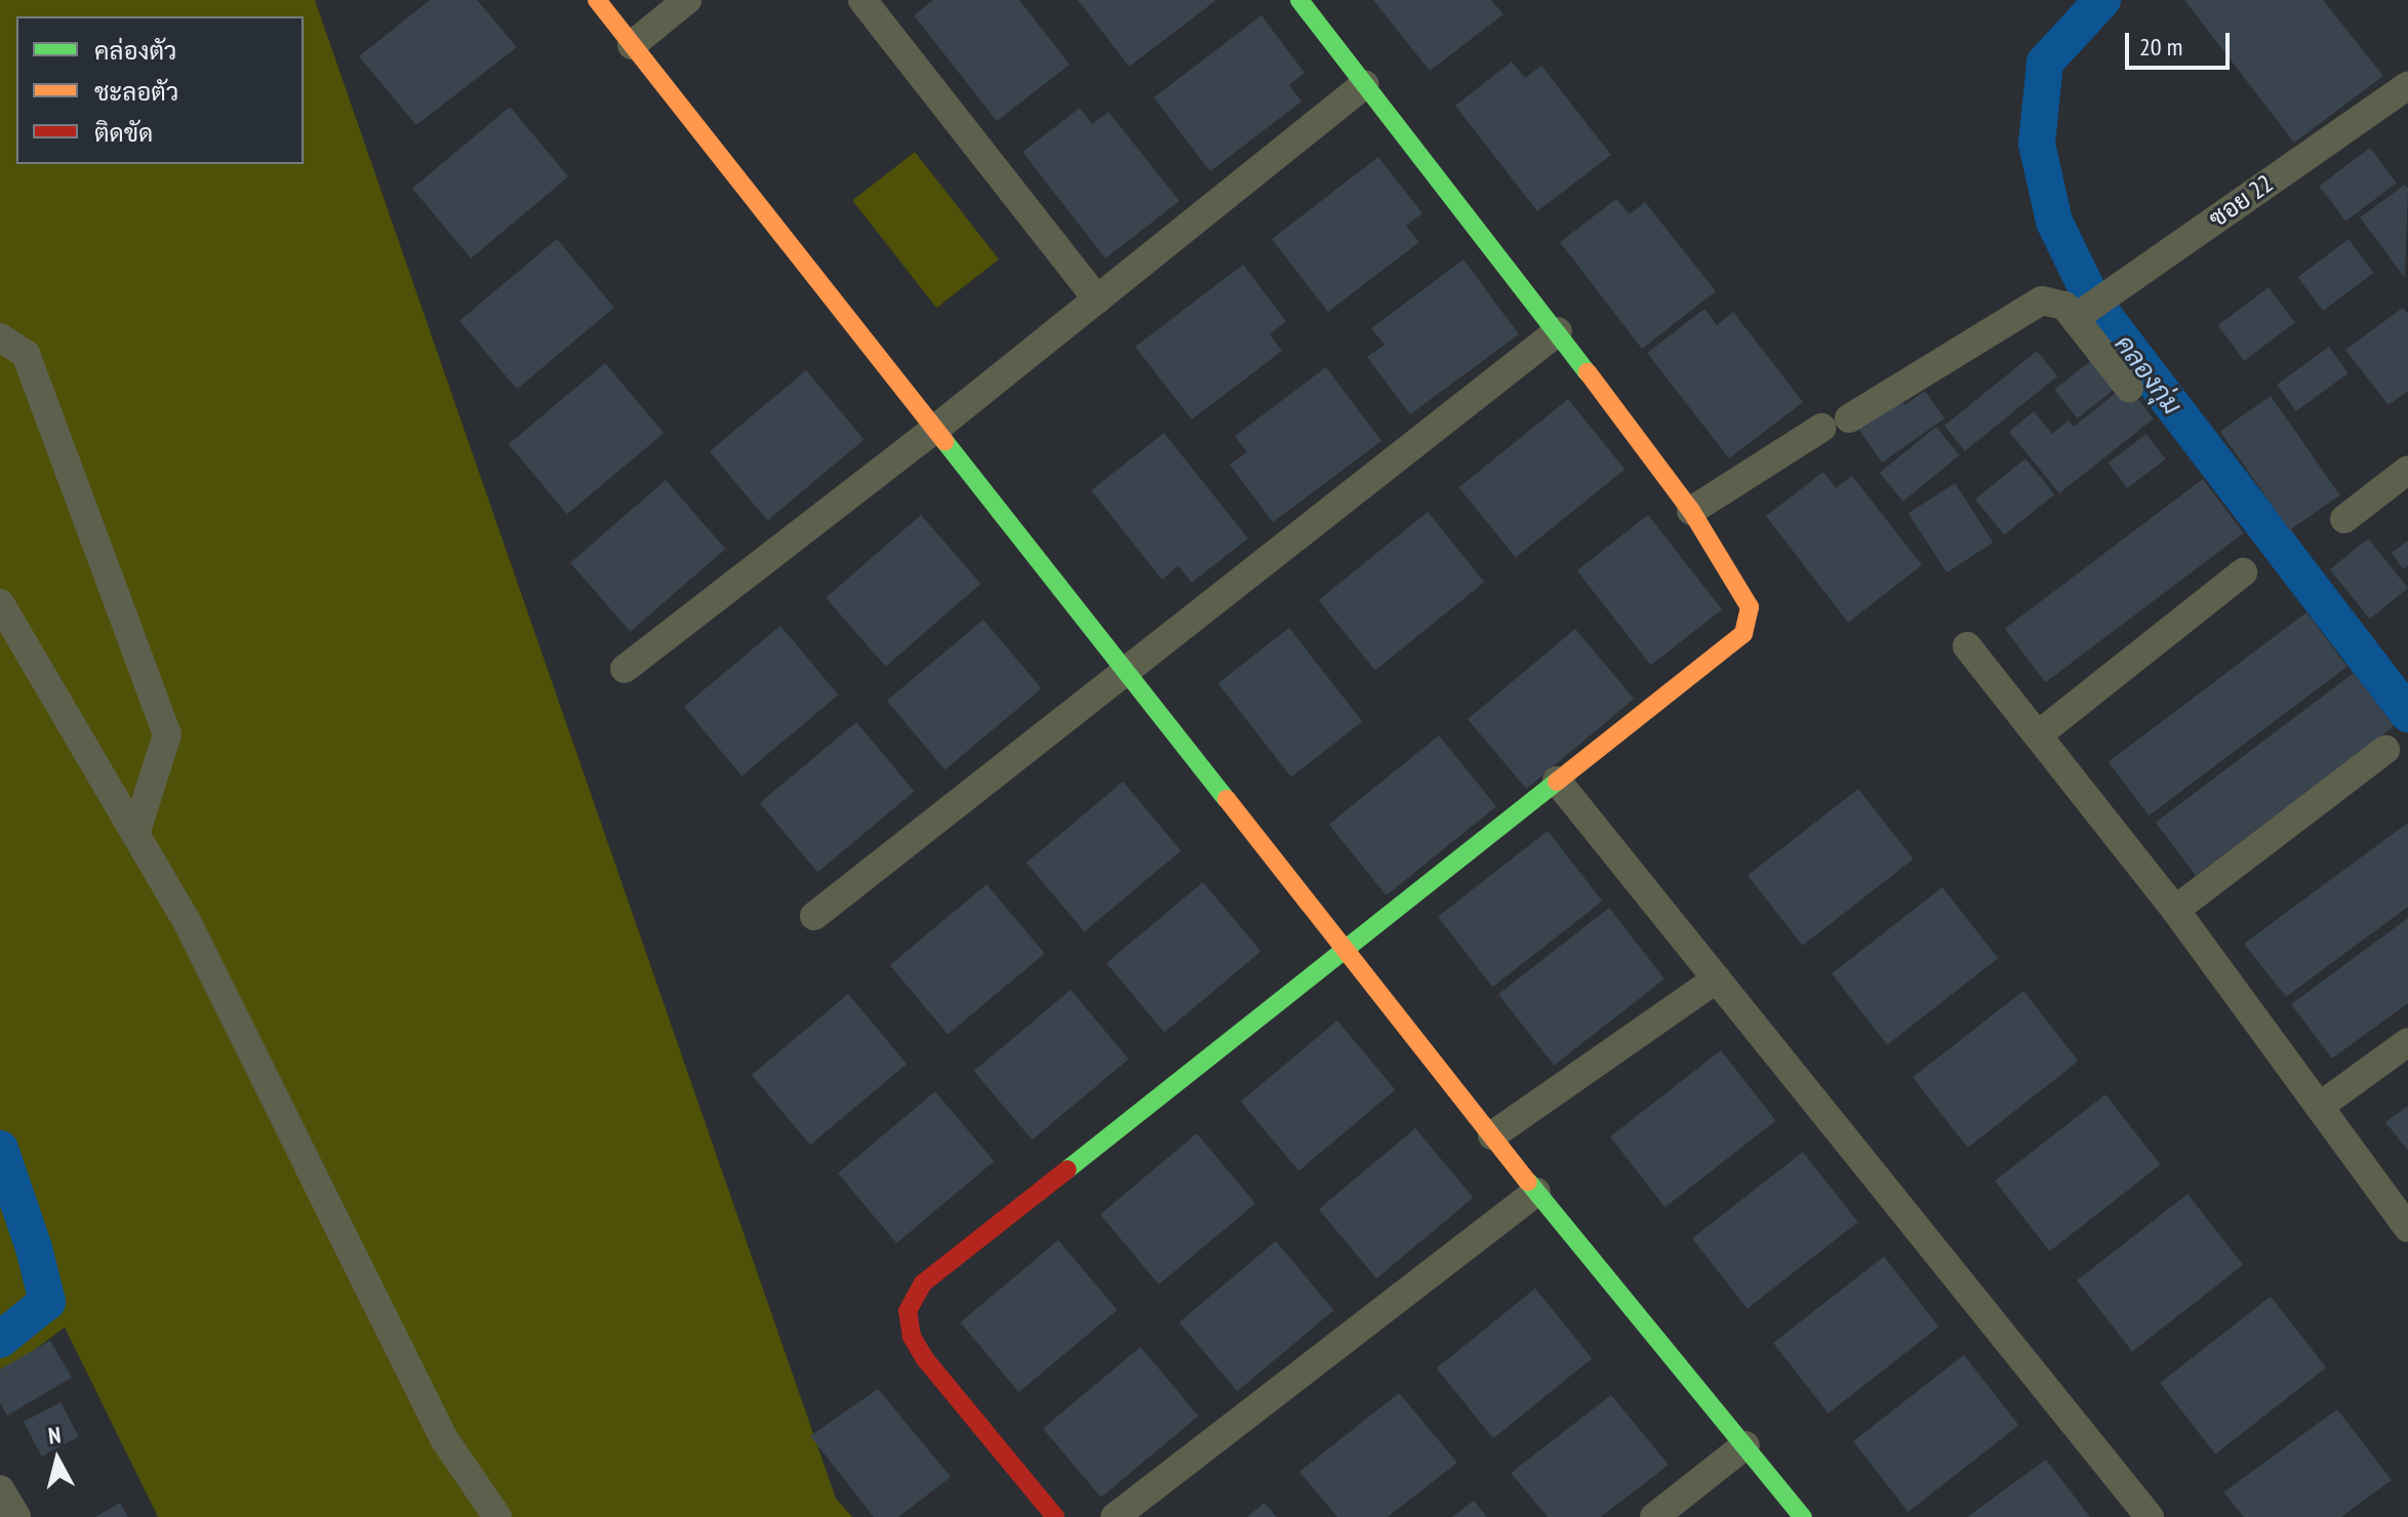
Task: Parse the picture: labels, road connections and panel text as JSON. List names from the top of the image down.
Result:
{
  "streets": {
    "street": ["ซอย 22"]
  },
  "water": ["คลองกุ่ม"],
  "legend": ["คล่องตัว", "ชะลอตัว", "ติดขัด"],
  "scale_bar": "20 m",
  "north": "top"
}
